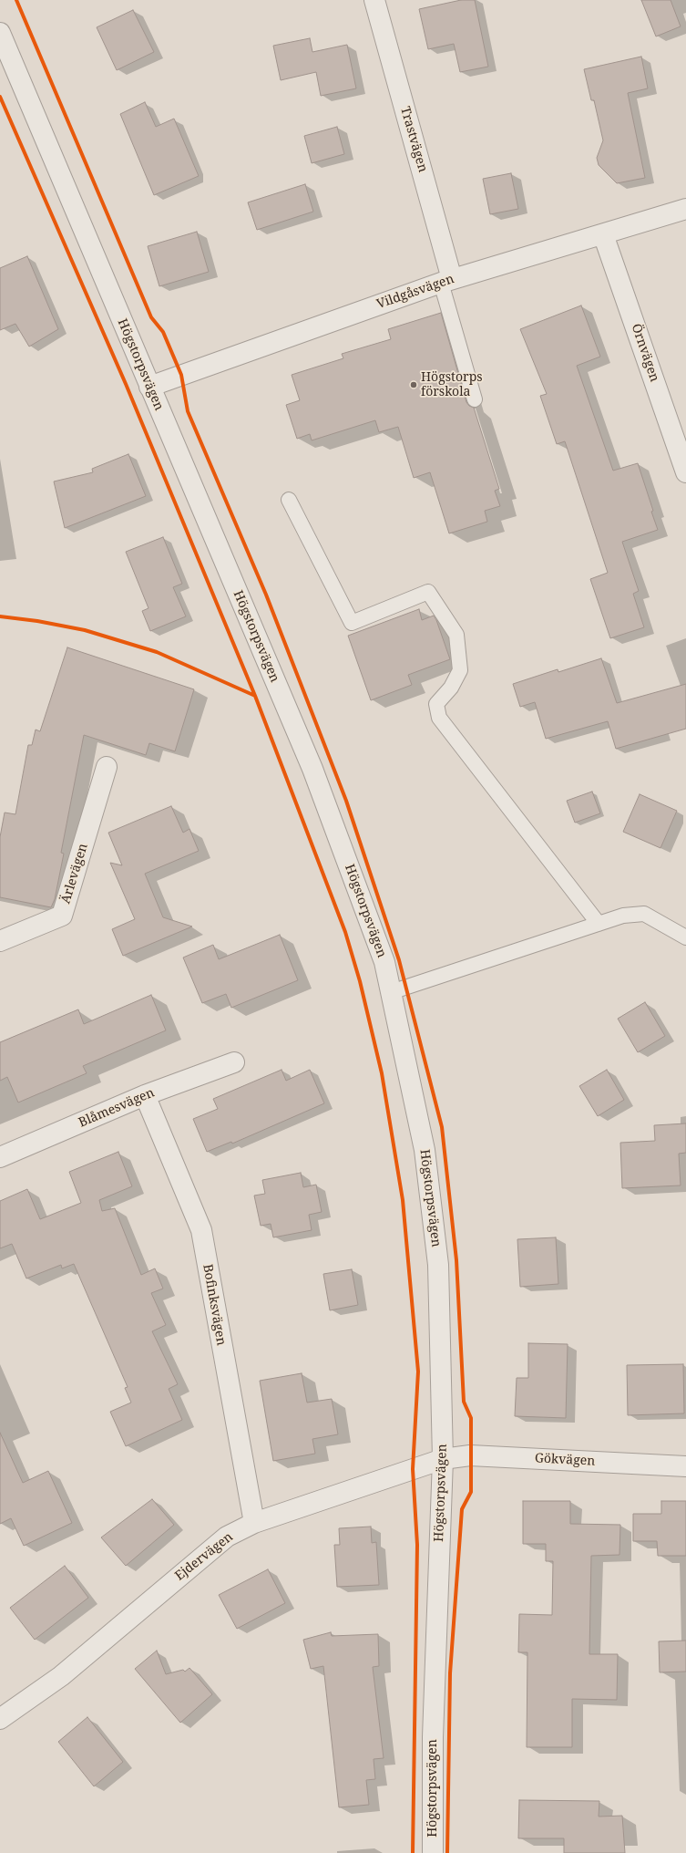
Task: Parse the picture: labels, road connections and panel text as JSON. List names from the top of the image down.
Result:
{
  "streets": {
    "street": [
      "Trastvägen",
      "Vildgåsvägen",
      "Örnvägen",
      "Högstorpsvägen",
      "Ärlevägen",
      "Blåmesvägen",
      "Bofinksvägen",
      "Gökvägen",
      "Ejdervägen"
    ]
  },
  "crossings": [
    ["Trastvägen", "Vildgåsvägen"],
    ["Vildgåsvägen", "Örnvägen"],
    ["Vildgåsvägen", "Högstorpsvägen"],
    ["Högstorpsvägen", "Gökvägen"],
    ["Högstorpsvägen", "Ejdervägen"],
    ["Blåmesvägen", "Bofinksvägen"],
    ["Bofinksvägen", "Ejdervägen"],
    ["Gökvägen", "Ejdervägen"]
  ],
  "places": ["Högstorps förskola"]
}
